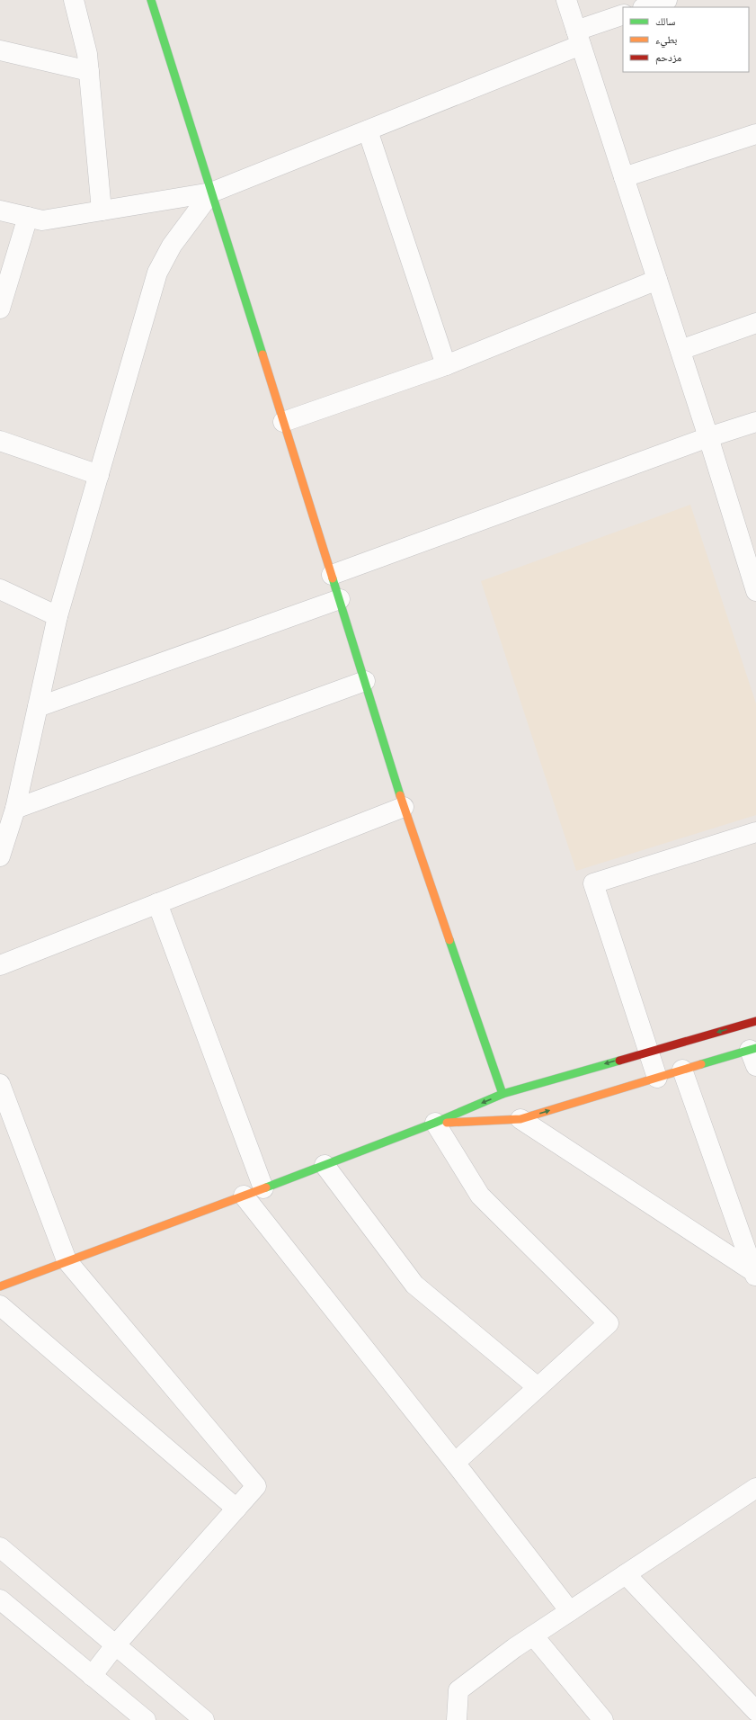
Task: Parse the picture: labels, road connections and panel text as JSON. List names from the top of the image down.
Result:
{
  "legend": ["سالك", "بطيء", "مزدحم"]
}
